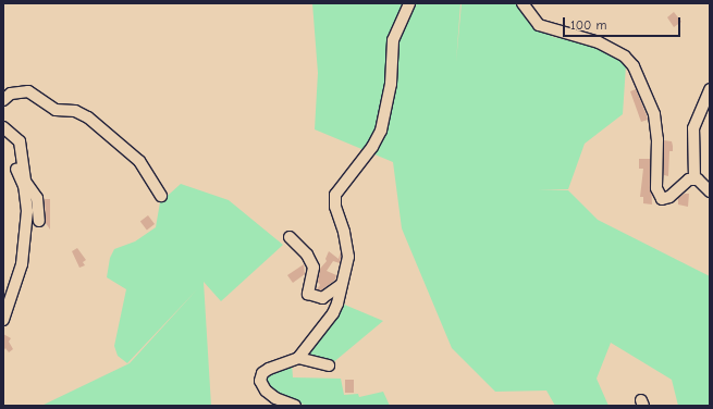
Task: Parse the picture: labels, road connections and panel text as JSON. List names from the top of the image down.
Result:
{
  "scale_bar": "100 m"
}
